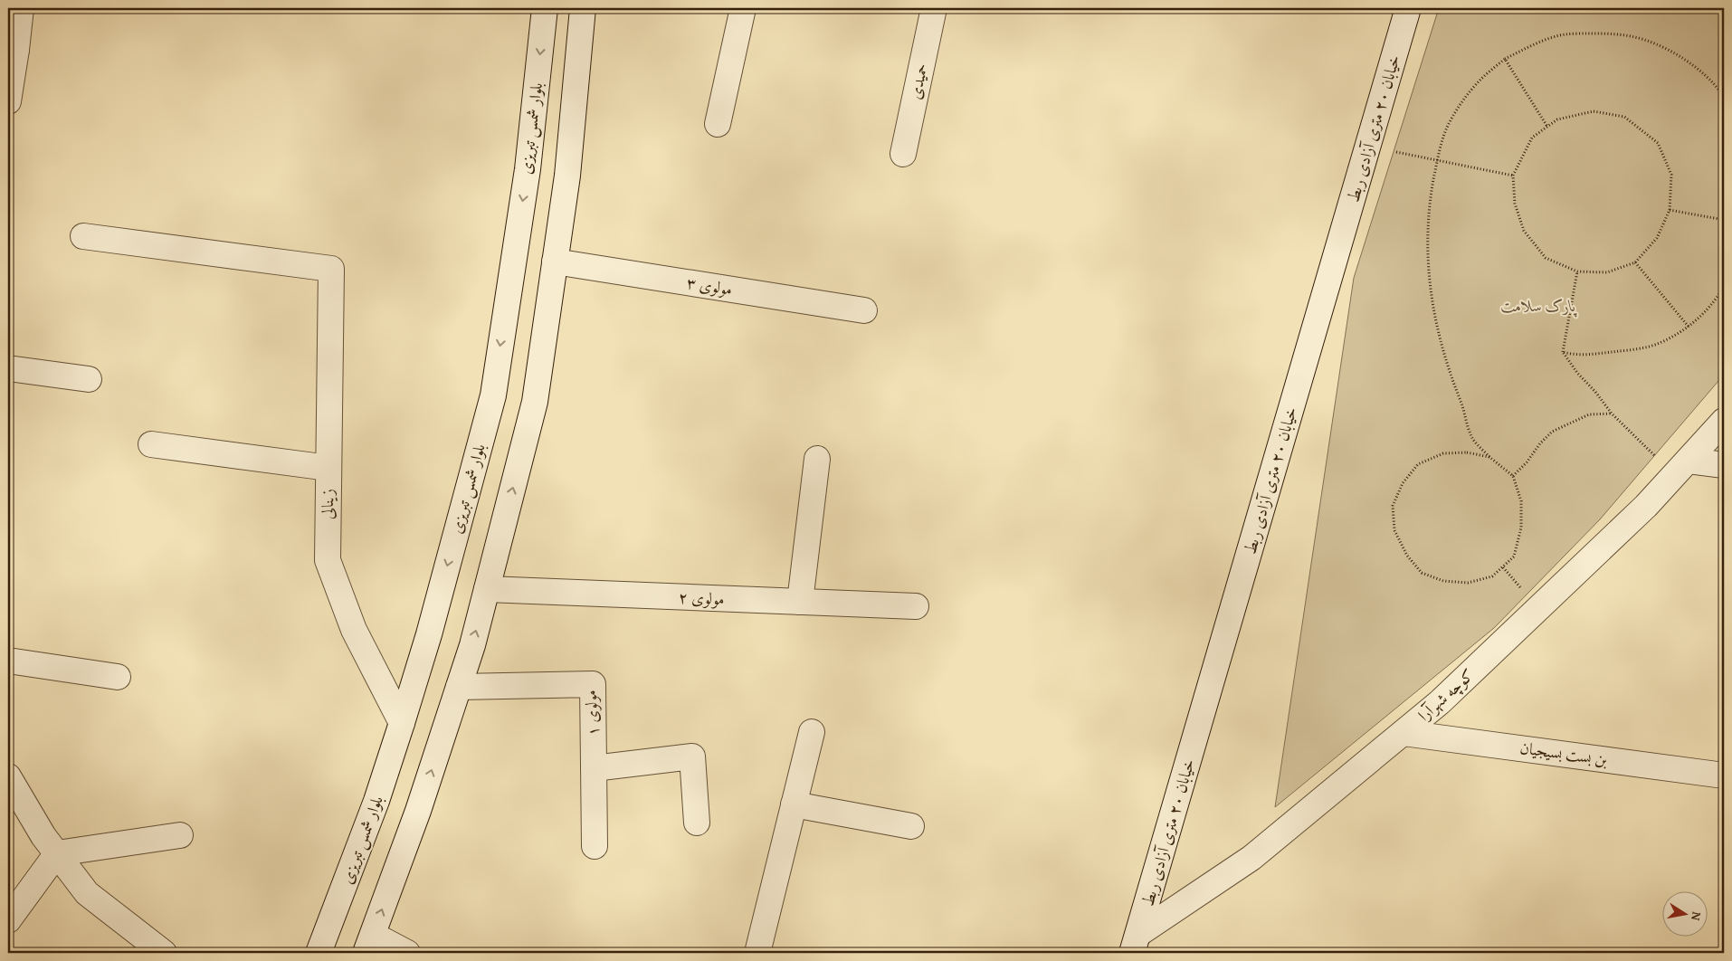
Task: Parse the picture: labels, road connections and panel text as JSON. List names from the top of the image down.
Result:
{
  "streets": {
    "street": [
      "حمیدی",
      "بلوار شمس تبریزی",
      "خیابان ۲۰ متری آزادی ربط",
      "مولوی ۳",
      "زینالی",
      "مولوی ۲",
      "کوچه شهرآرا",
      "مولوی ۱",
      "بن بست بسیجیان"
    ]
  },
  "crossings": [
    ["بلوار شمس تبریزی", "زینالی"],
    ["خیابان ۲۰ متری آزادی ربط", "کوچه شهرآرا"],
    ["کوچه شهرآرا", "بن بست بسیجیان"]
  ],
  "parks": ["پارک سلامت"],
  "north": "right"
}
